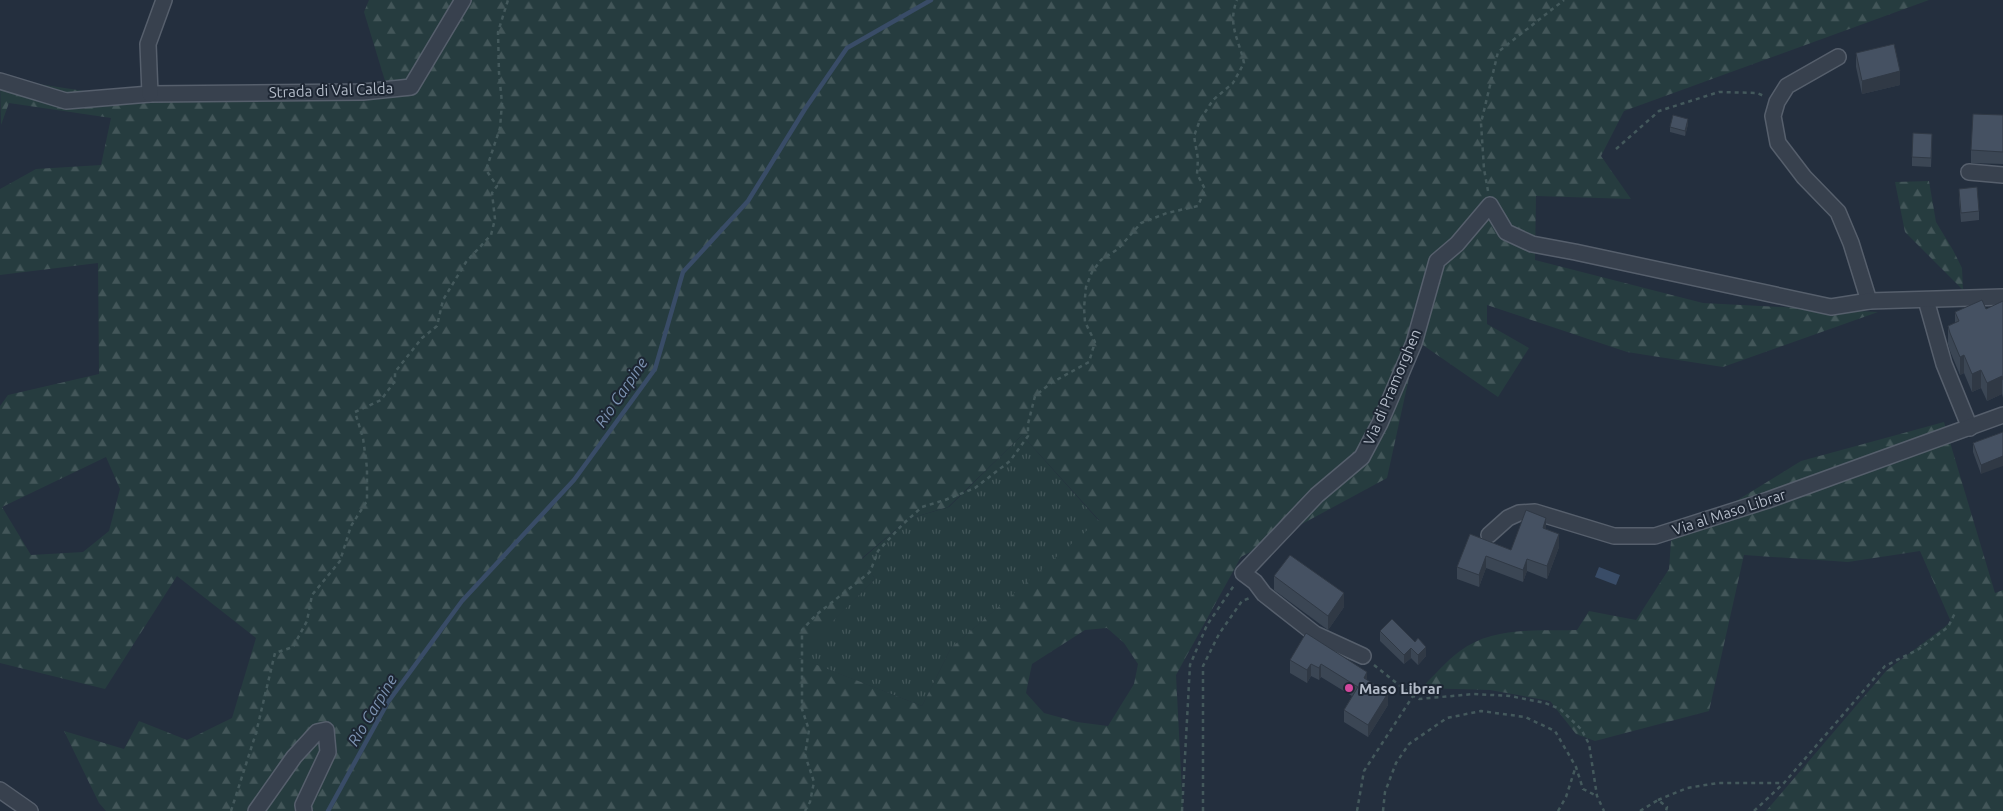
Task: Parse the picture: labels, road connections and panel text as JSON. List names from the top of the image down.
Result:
{
  "streets": {
    "street": ["Strada di Val Calda", "Via di Pramorghen", "Via al Maso Librar"]
  },
  "water": ["Rio Carpine"],
  "places": ["Maso Librar"]
}
